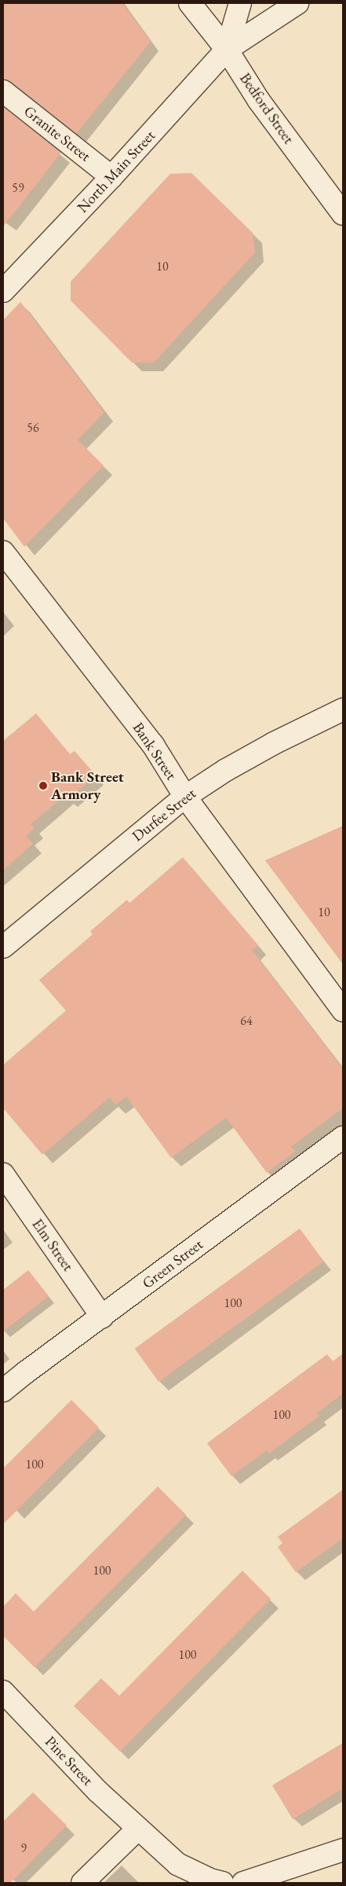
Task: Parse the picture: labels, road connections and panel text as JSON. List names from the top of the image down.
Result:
{
  "streets": {
    "street": [
      "Bedford Street",
      "Granite Street",
      "North Main Street",
      "Bank Street",
      "Durfee Street",
      "Elm Street",
      "Green Street",
      "Pine Street"
    ]
  },
  "crossings": [
    ["Bedford Street", "North Main Street"],
    ["Granite Street", "North Main Street"],
    ["Bank Street", "Durfee Street"],
    ["Elm Street", "Green Street"]
  ],
  "places": ["Bank Street Armory"],
  "house_numbers": [
    "59",
    "10",
    "56",
    "10",
    "64",
    "100",
    "100",
    "100",
    "100",
    "100",
    "9"
  ]
}
